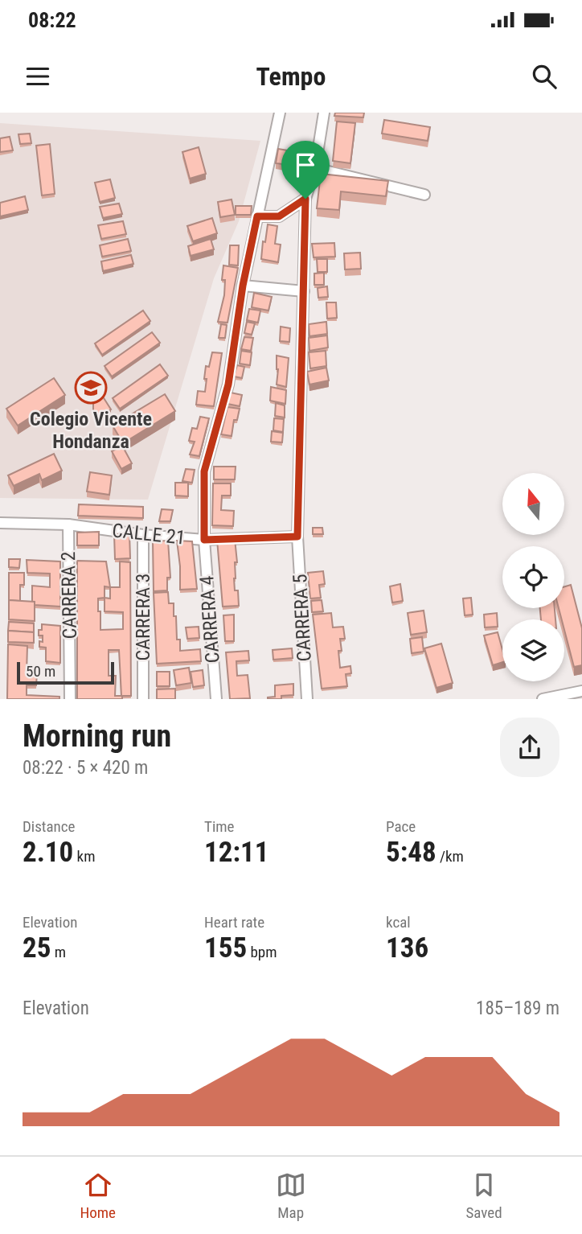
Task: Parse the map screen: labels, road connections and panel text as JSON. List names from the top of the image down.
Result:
{
  "streets": {
    "street": [
      "CALLE 21",
      "CARRERA 2",
      "CARRERA 3",
      "CARRERA 5",
      "CARRERA 4"
    ]
  },
  "crossings": [
    ["CALLE 21", "CARRERA 2"],
    ["CALLE 21", "CARRERA 3"],
    ["CALLE 21", "CARRERA 5"],
    ["CALLE 21", "CARRERA 4"]
  ],
  "places": {
    "school or university": ["Colegio Vicente Hondanza"]
  },
  "scale_bar": "50 m",
  "north": "top",
  "page": {
    "status": "08:22",
    "header": "Tempo",
    "scale": "50 m",
    "heading": ["Morning run", "08:22 · 5 × 420 m"],
    "stats": [
      ["Distance", "2.10 km"],
      ["Time", "12:11"],
      ["Pace", "5:48 /km"],
      ["Elevation", "25 m"],
      ["Heart rate", "155 bpm"],
      ["kcal", "136"]
    ],
    "chart": ["Elevation", "185–189 m"],
    "tabs": ["Home", "Map", "Saved"]
  }
}
